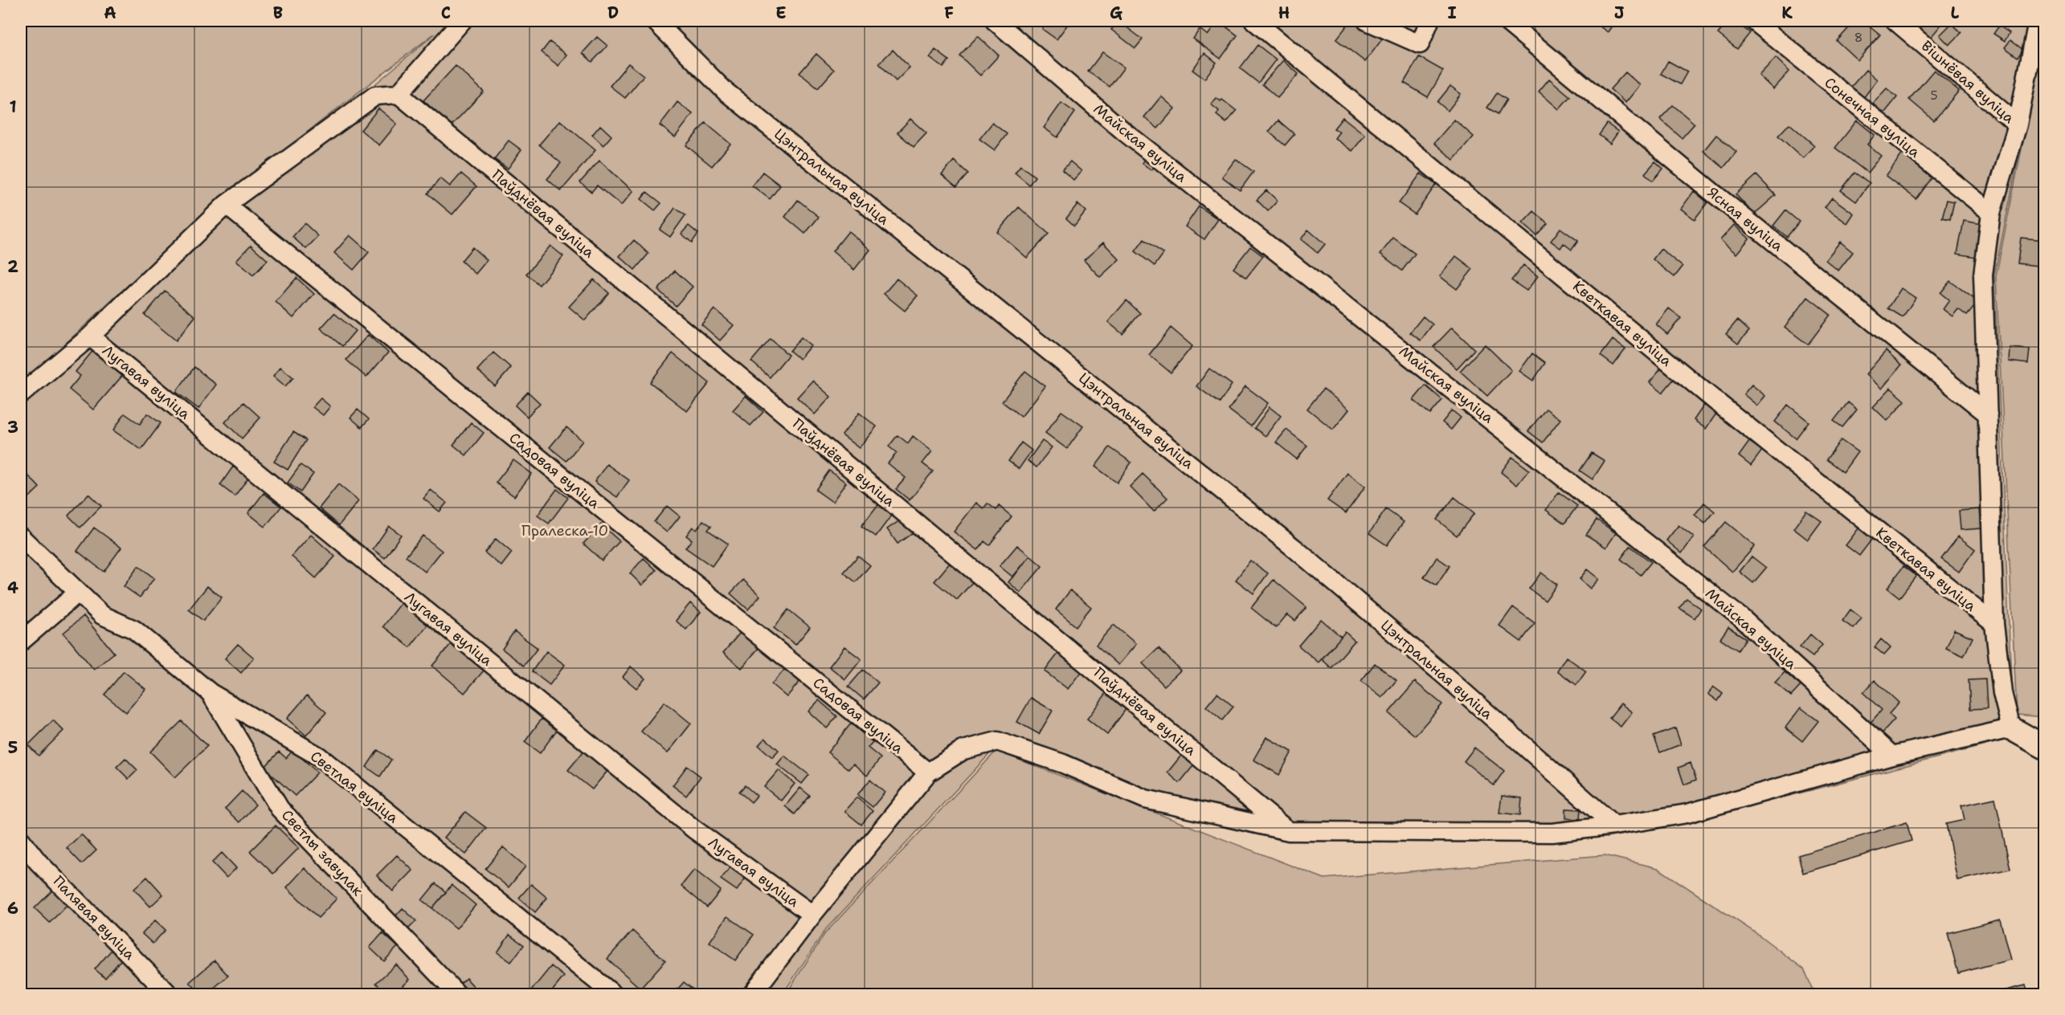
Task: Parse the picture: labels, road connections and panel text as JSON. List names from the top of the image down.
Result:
{
  "streets": {
    "street": [
      "Вішнёвая вуліца",
      "Сонечная вуліца",
      "Майская вуліца",
      "Цэнтральная вуліца",
      "Паўднёвая вуліца",
      "Ясная вуліца",
      "Кветкавая вуліца",
      "Лугавая вуліца",
      "Садовая вуліца",
      "Светлая вуліца",
      "Светлы завулак",
      "Палявая вуліца"
    ]
  },
  "crossings": [
    ["Светлая вуліца", "Светлы завулак"]
  ],
  "parks": ["Пралеска-10"],
  "house_numbers": ["8", "5"],
  "grid": {
    "columns": [
      "A",
      "B",
      "C",
      "D",
      "E",
      "F",
      "G",
      "H",
      "I",
      "J",
      "K",
      "L"
    ],
    "rows": [
      "1",
      "2",
      "3",
      "4",
      "5",
      "6"
    ]
  }
}
